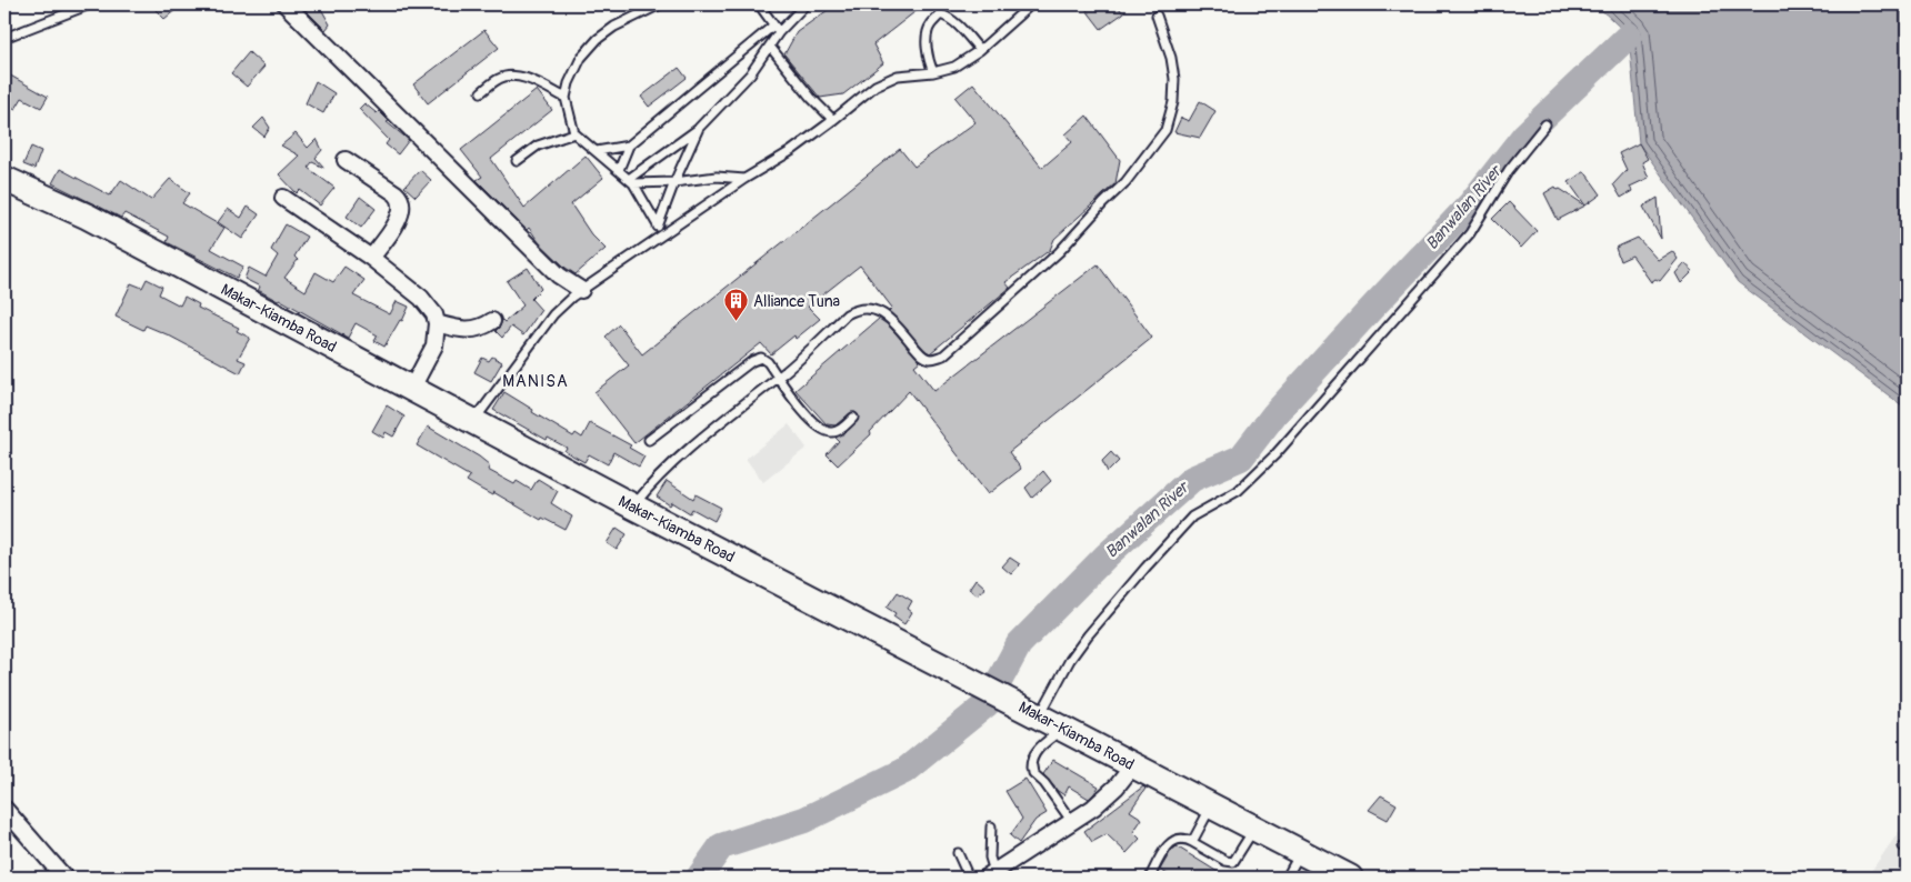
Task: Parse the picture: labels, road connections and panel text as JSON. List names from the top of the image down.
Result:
{
  "streets": {
    "main road": ["Makar-Kiamba Road"]
  },
  "districts": ["MANISA"],
  "water": ["Banwalan River"],
  "places": {
    "building": ["Alliance Tuna"]
  }
}
